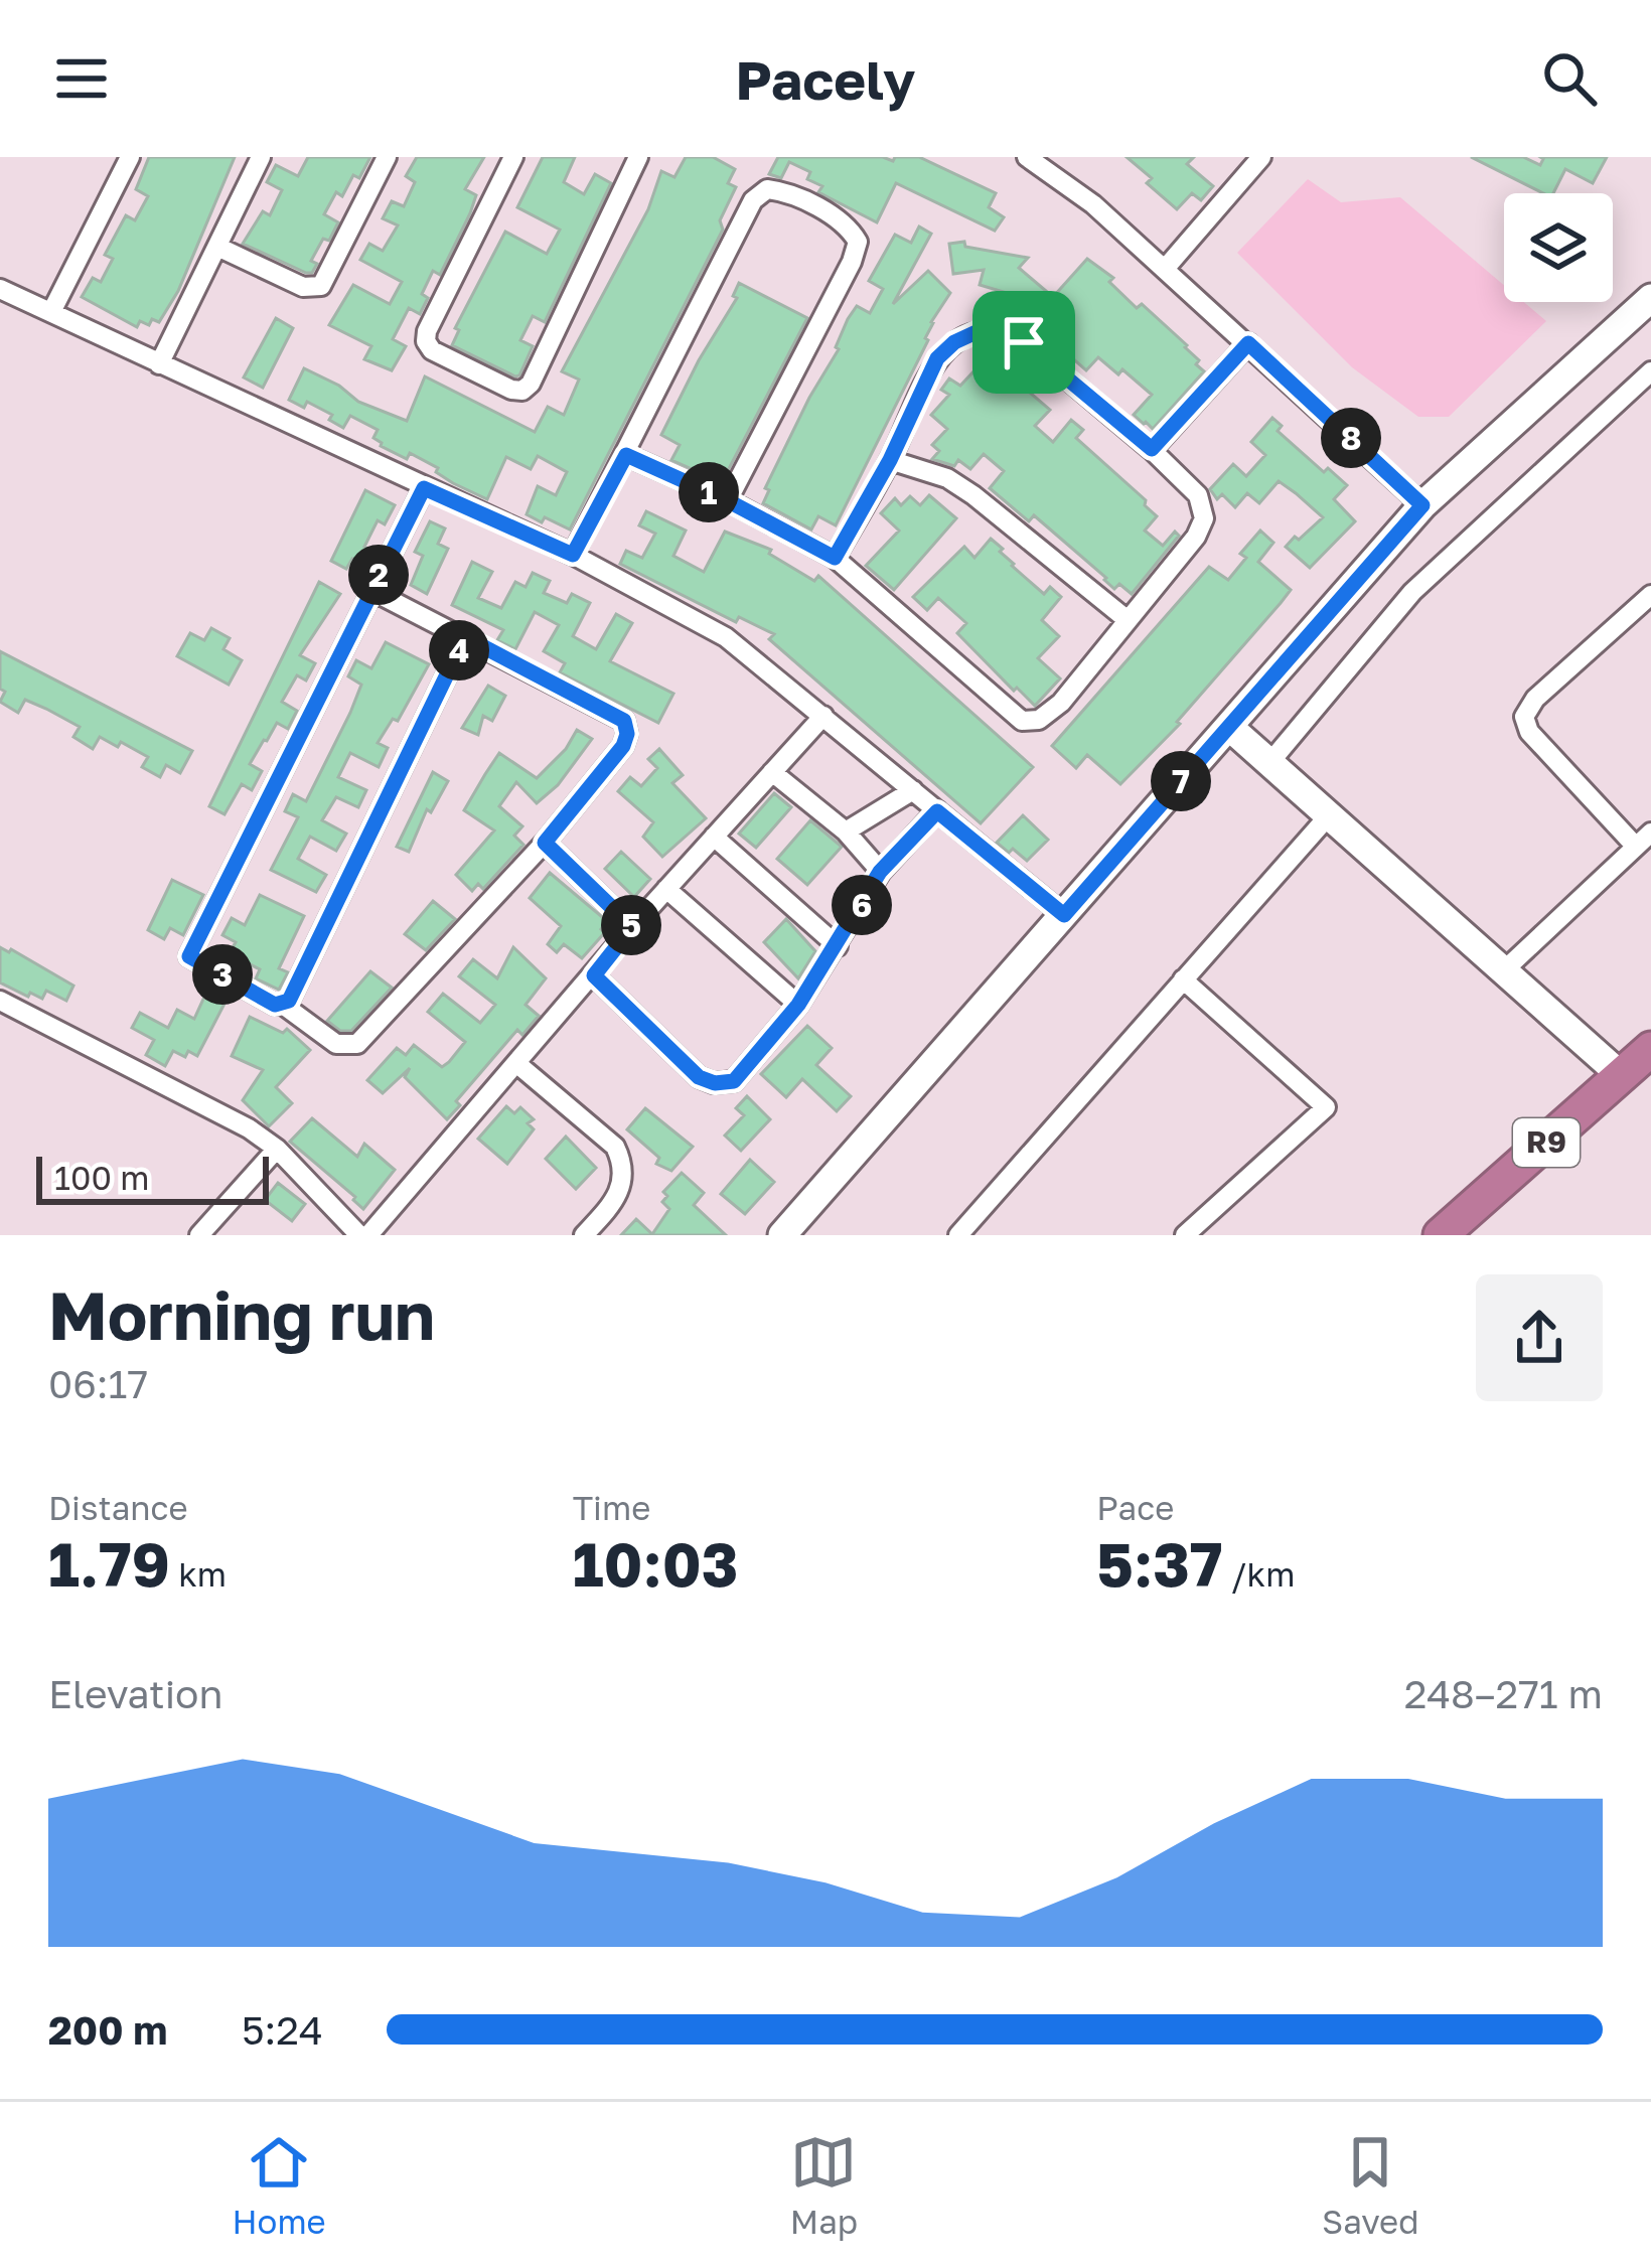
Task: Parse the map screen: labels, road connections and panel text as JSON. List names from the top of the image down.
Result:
{
  "streets": {
    "highway": ["R9"]
  },
  "scale_bar": "100 m",
  "page": {
    "header": "Pacely",
    "pins": [
      "8",
      "1",
      "2",
      "4",
      "7",
      "6",
      "5",
      "3"
    ],
    "scale": "100 m",
    "heading": ["Morning run", "06:17"],
    "stats": [
      ["Distance", "1.79 km"],
      ["Time", "10:03"],
      ["Pace", "5:37 /km"]
    ],
    "chart": ["Elevation", "248–271 m"],
    "list": [
      {
        "name": "200 m",
        "note": "5:24"
      }
    ],
    "tabs": ["Home", "Map", "Saved"]
  }
}
